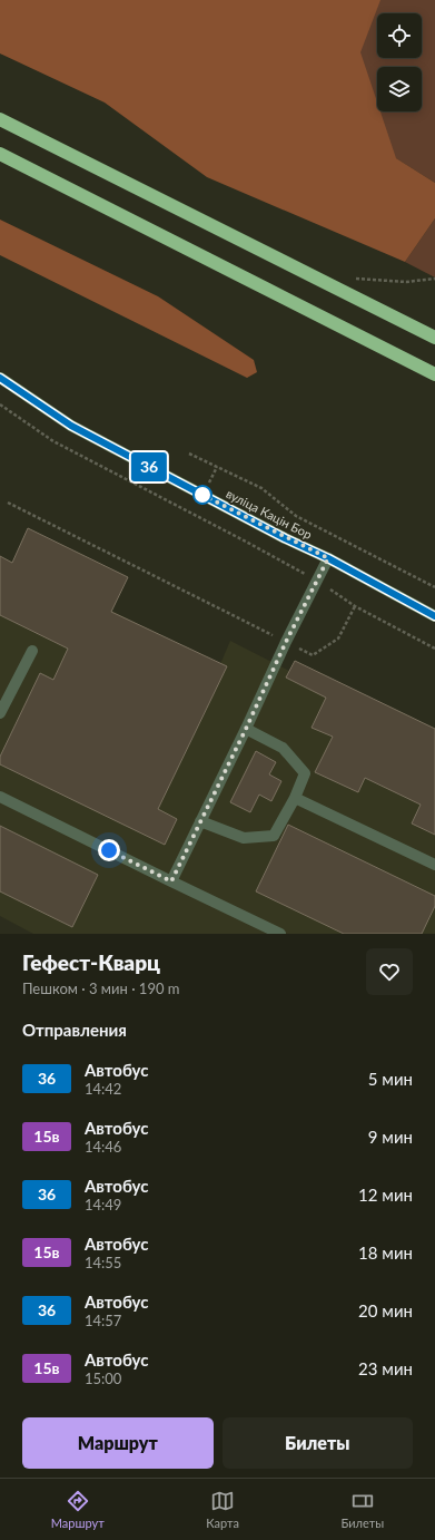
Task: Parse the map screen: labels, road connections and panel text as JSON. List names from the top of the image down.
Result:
{
  "streets": {
    "main road": ["вуліца Кацін Бор"]
  },
  "lines": ["bus line 36"],
  "page": {
    "on_map": "36",
    "heading": [
      ["Гефест-Кварц", "Пешком · 3 мин · 190 m"],
      "Отправления"
    ],
    "list": [
      {
        "mark": "36",
        "name": "Автобус",
        "note": "14:42",
        "value": "5 мин"
      },
      {
        "mark": "15в",
        "name": "Автобус",
        "note": "14:46",
        "value": "9 мин"
      },
      {
        "mark": "36",
        "name": "Автобус",
        "note": "14:49",
        "value": "12 мин"
      },
      {
        "mark": "15в",
        "name": "Автобус",
        "note": "14:55",
        "value": "18 мин"
      },
      {
        "mark": "36",
        "name": "Автобус",
        "note": "14:57",
        "value": "20 мин"
      },
      {
        "mark": "15в",
        "name": "Автобус",
        "note": "15:00",
        "value": "23 мин"
      }
    ],
    "buttons": ["Маршрут", "Билеты"],
    "tabs": ["Маршрут", "Карта", "Билеты"]
  }
}
